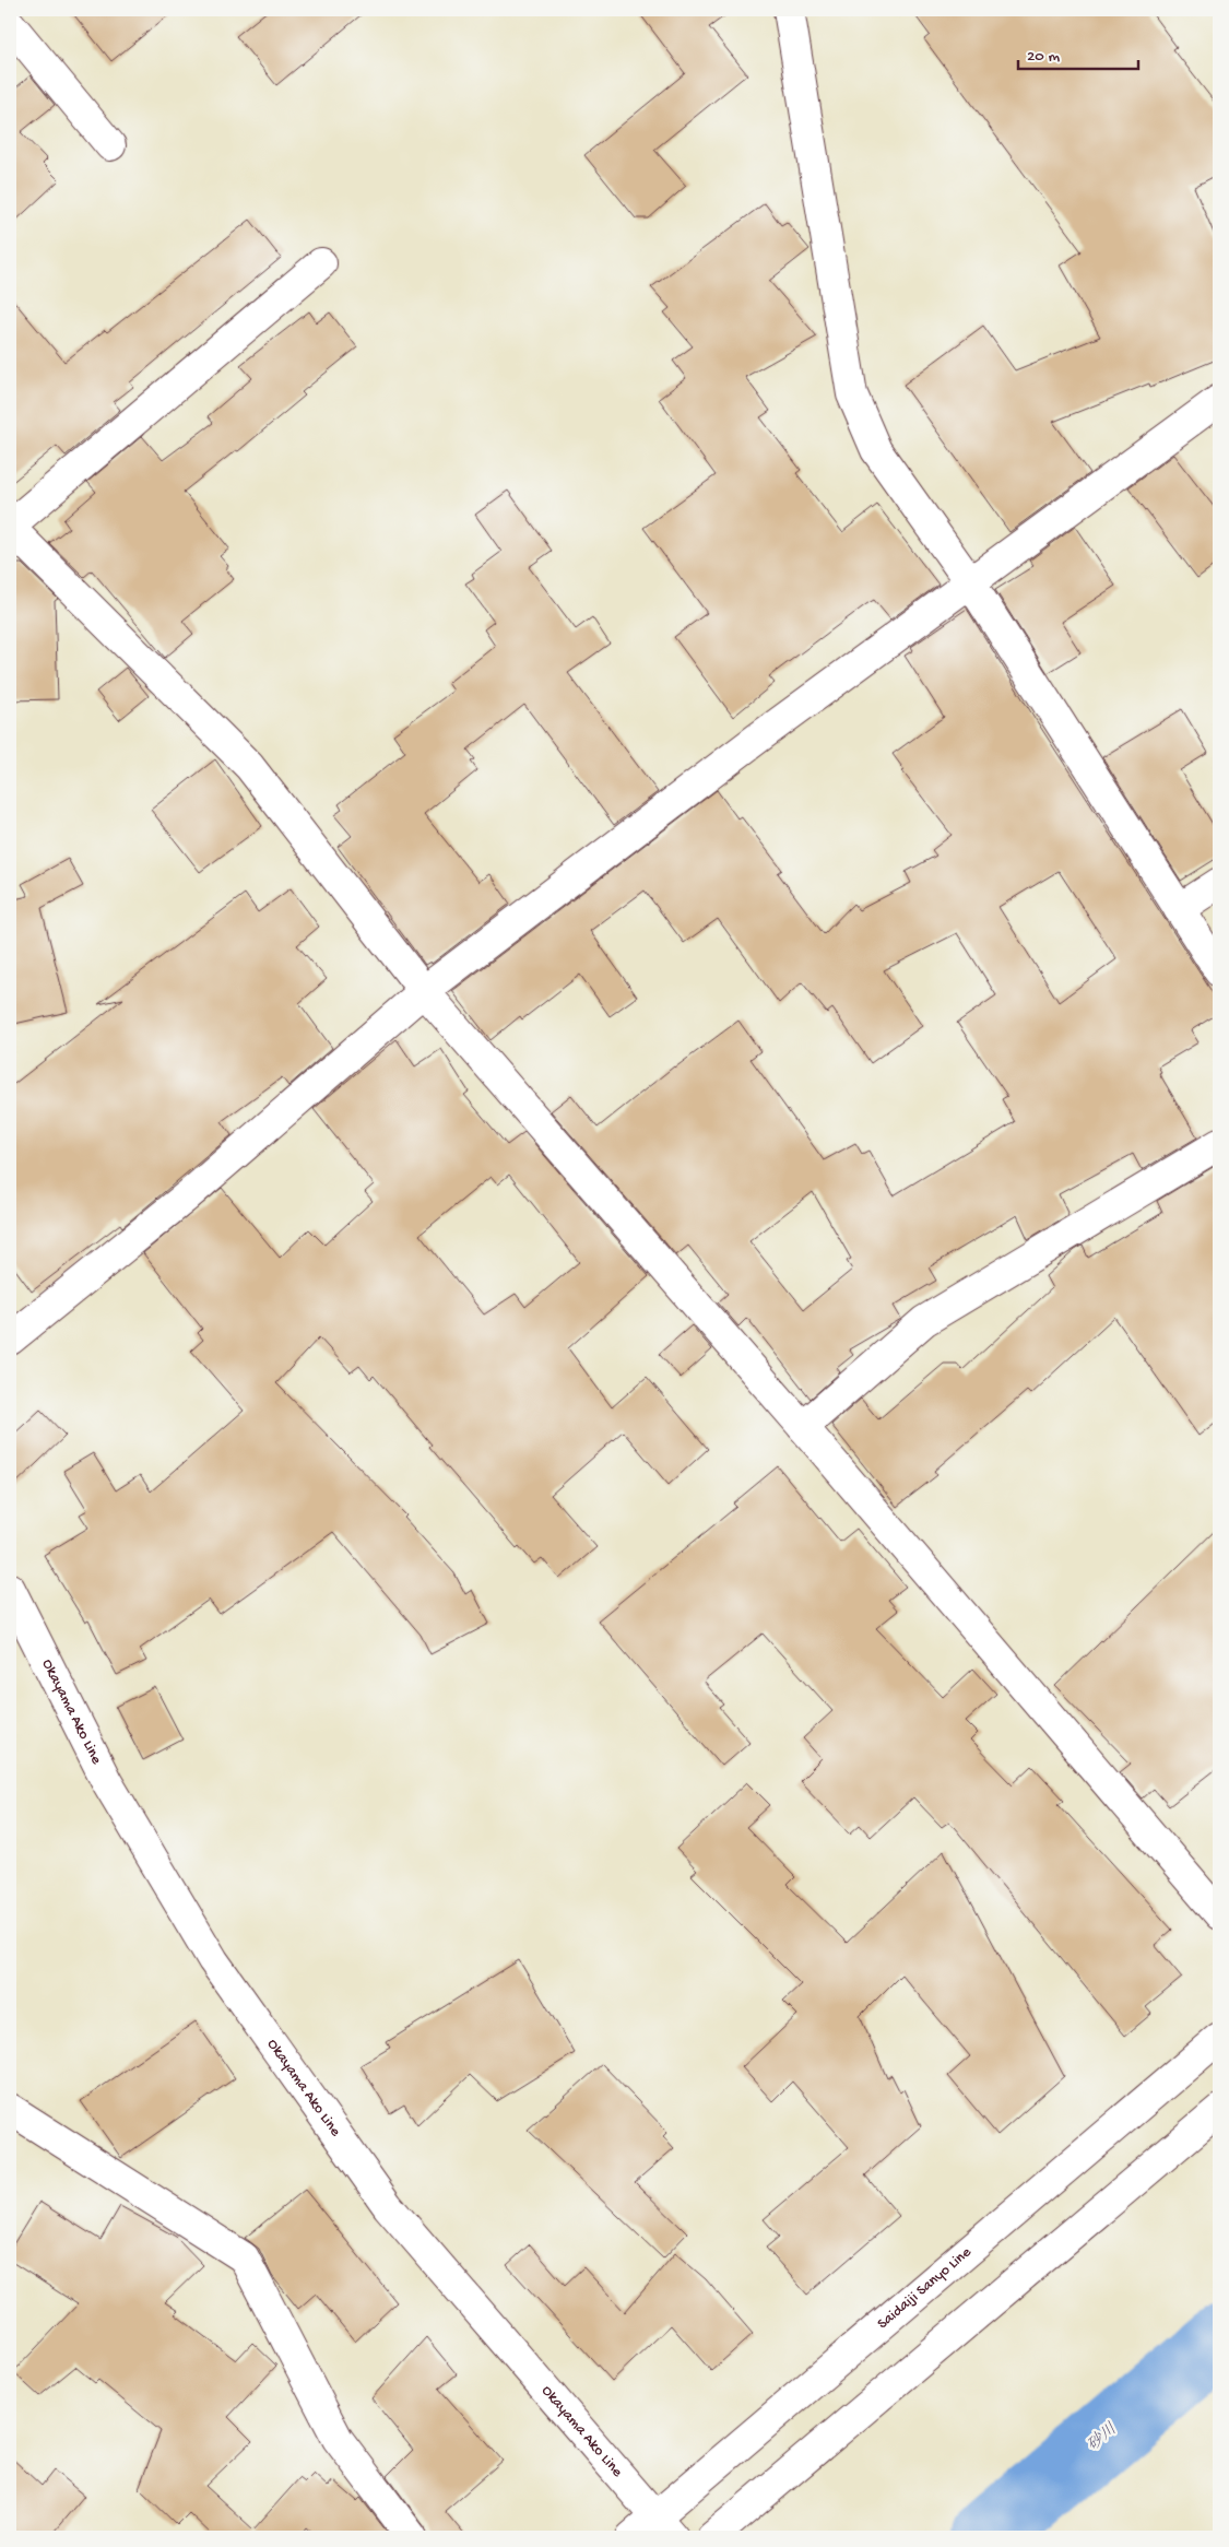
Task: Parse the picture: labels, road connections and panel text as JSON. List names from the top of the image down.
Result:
{
  "streets": {
    "street": ["Okayama Ako Line", "Saidaiji Sanyo Line"]
  },
  "crossings": [
    ["Okayama Ako Line", "Saidaiji Sanyo Line"]
  ],
  "water": ["砂川"],
  "scale_bar": "20 m"
}
